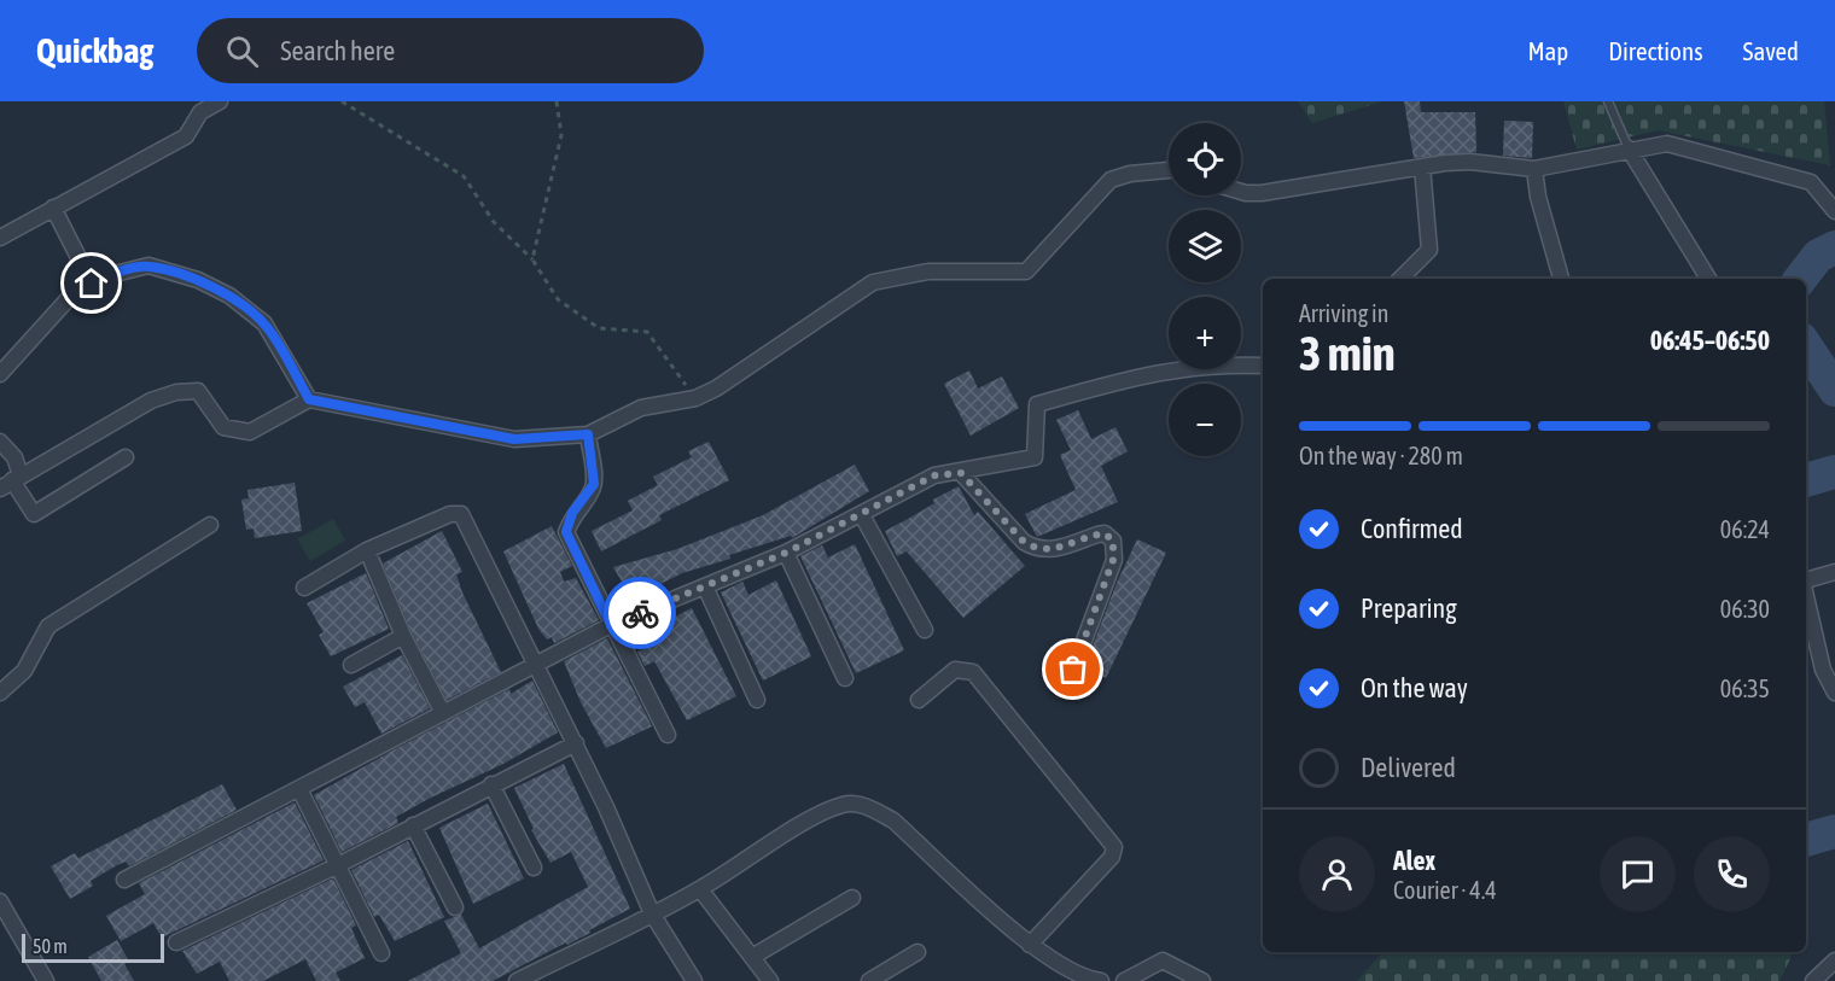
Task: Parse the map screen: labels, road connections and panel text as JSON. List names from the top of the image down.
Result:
{
  "scale_bar": "50 m",
  "page": {
    "header": "Quickbag",
    "search": "Search here",
    "nav": ["Map", "Directions", "Saved"],
    "map_buttons": ["+", "−"],
    "heading": ["3 min", "Arriving in", "06:45–06:50"],
    "panel": ["Alex", "Courier · 4.4"],
    "bar": "On the way · 280 m",
    "list": [
      ["Confirmed", "06:24"],
      ["Preparing", "06:30"],
      ["On the way", "06:35"],
      "Delivered"
    ],
    "scale": "50 m"
  }
}
